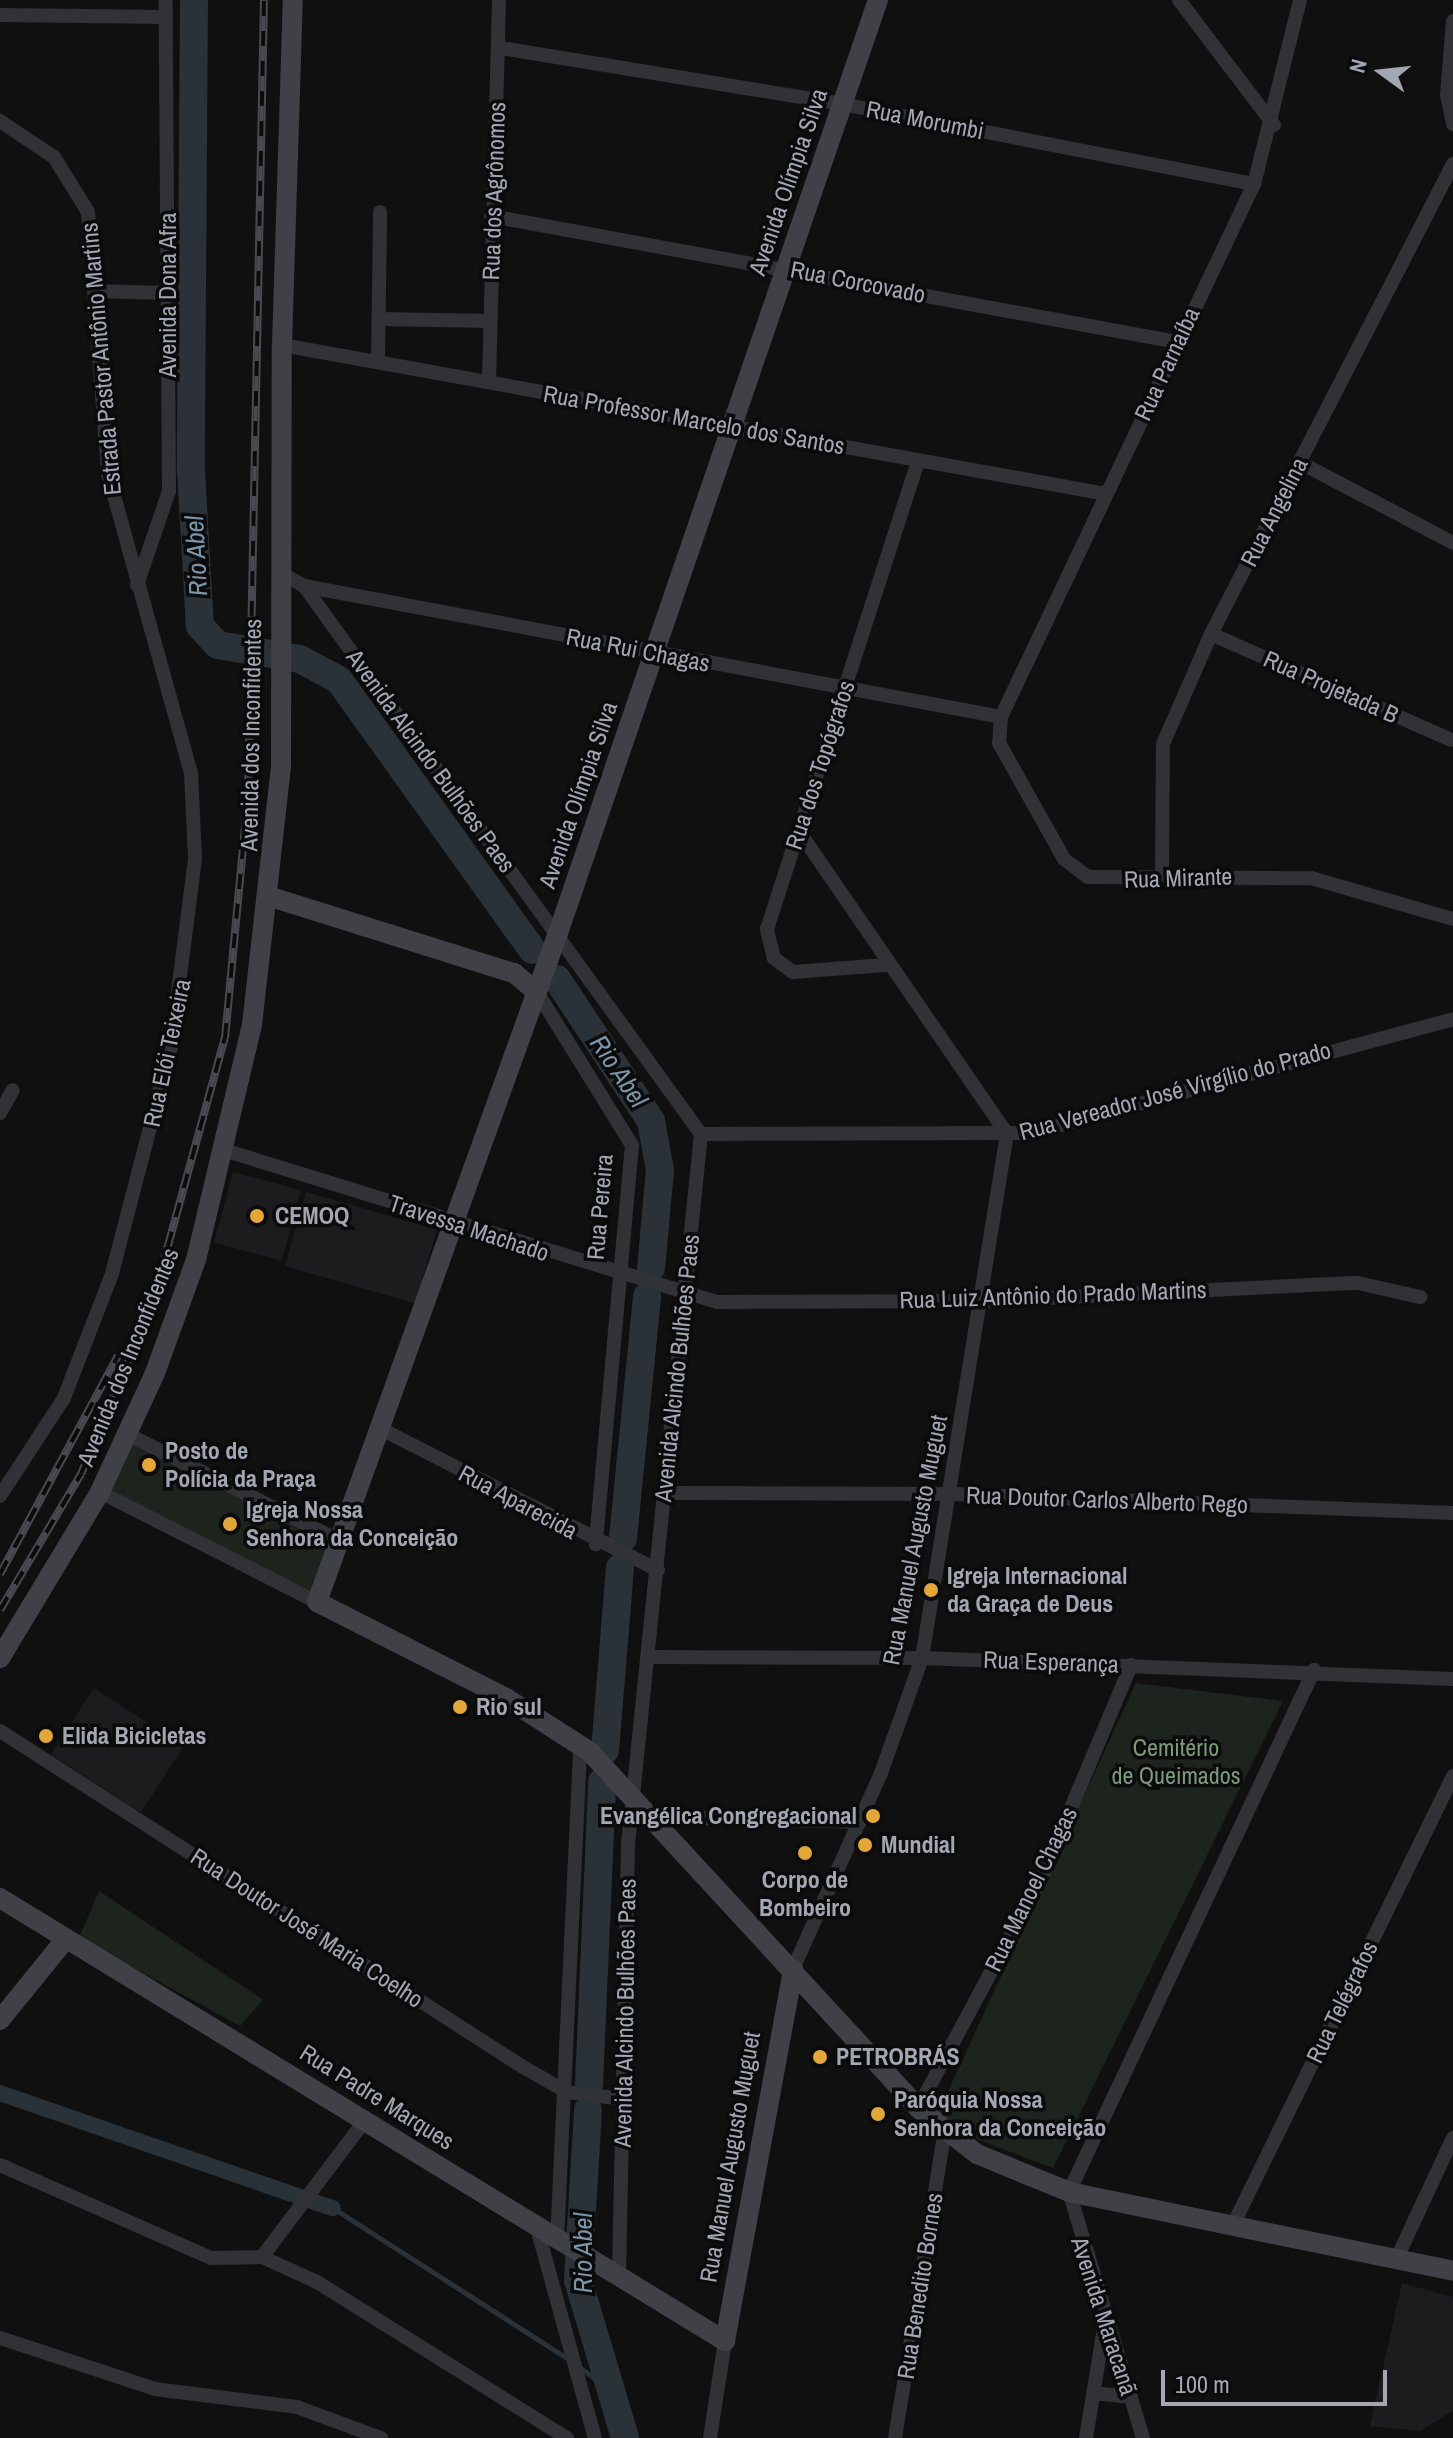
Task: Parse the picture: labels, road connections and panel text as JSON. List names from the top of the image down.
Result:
{
  "streets": {
    "main road": [
      "Avenida Olímpia Silva",
      "Avenida dos Inconfidentes",
      "Rua Pereira",
      "Rua Manuel Augusto Muguet",
      "Rua Padre Marques"
    ],
    "street": [
      "Rua Morumbi",
      "Rua dos Agrônomos",
      "Rua Corcovado",
      "Avenida Dona Afra",
      "Estrada Pastor Antônio Martins",
      "Rua Parnaíba",
      "Rua Professor Marcelo dos Santos",
      "Rua Angelina",
      "Rua Rui Chagas",
      "Rua Projetada B",
      "Avenida Alcindo Bulhões Paes",
      "Rua dos Topógrafos",
      "Rua Mirante",
      "Rua Elói Teixeira",
      "Rua Vereador José Virgílio do Prado",
      "Travessa Machado",
      "Rua Luiz Antônio do Prado Martins",
      "Rua Doutor Carlos Alberto Rego",
      "Rua Aparecida",
      "Rua Esperança",
      "Rua Manoel Chagas",
      "Rua Doutor José Maria Coelho",
      "Rua Telégrafos",
      "Rua Benedito Bornes",
      "Avenida Maracanã"
    ]
  },
  "crossings": [
    ["Rua Morumbi", "Avenida Olímpia Silva"],
    ["Rua Morumbi", "Rua dos Agrônomos"],
    ["Rua Morumbi", "Rua Parnaíba"],
    ["Avenida Olímpia Silva", "Rua Corcovado"],
    ["Avenida Olímpia Silva", "Rua Professor Marcelo dos Santos"],
    ["Avenida Olímpia Silva", "Rua Rui Chagas"],
    ["Avenida Olímpia Silva", "Avenida Alcindo Bulhões Paes"],
    ["Avenida Olímpia Silva", "Rua Pereira"],
    ["Avenida Olímpia Silva", "Travessa Machado"],
    ["Avenida Olímpia Silva", "Rua Aparecida"],
    ["Rua dos Agrônomos", "Rua Corcovado"],
    ["Rua dos Agrônomos", "Rua Professor Marcelo dos Santos"],
    ["Rua Corcovado", "Rua Parnaíba"],
    ["Avenida Dona Afra", "Estrada Pastor Antônio Martins"],
    ["Avenida Dona Afra", "Rua Elói Teixeira"],
    ["Estrada Pastor Antônio Martins", "Rua Elói Teixeira"],
    ["Rua Parnaíba", "Rua Professor Marcelo dos Santos"],
    ["Rua Parnaíba", "Rua Rui Chagas"],
    ["Rua Parnaíba", "Rua Mirante"],
    ["Rua Professor Marcelo dos Santos", "Avenida dos Inconfidentes"],
    ["Rua Professor Marcelo dos Santos", "Rua dos Topógrafos"],
    ["Rua Angelina", "Rua Projetada B"],
    ["Rua Angelina", "Rua Mirante"],
    ["Rua Rui Chagas", "Avenida dos Inconfidentes"],
    ["Rua Rui Chagas", "Avenida Alcindo Bulhões Paes"],
    ["Rua Rui Chagas", "Rua dos Topógrafos"],
    ["Rua Rui Chagas", "Rua Mirante"],
    ["Avenida dos Inconfidentes", "Rua Pereira"],
    ["Avenida dos Inconfidentes", "Travessa Machado"],
    ["Avenida Alcindo Bulhões Paes", "Rua Vereador José Virgílio do Prado"],
    ["Avenida Alcindo Bulhões Paes", "Rua Luiz Antônio do Prado Martins"],
    ["Avenida Alcindo Bulhões Paes", "Rua Doutor Carlos Alberto Rego"],
    ["Avenida Alcindo Bulhões Paes", "Rua Aparecida"],
    ["Avenida Alcindo Bulhões Paes", "Rua Esperança"],
    ["Avenida Alcindo Bulhões Paes", "Rua Doutor José Maria Coelho"],
    ["Avenida Alcindo Bulhões Paes", "Rua Padre Marques"],
    ["Rua Vereador José Virgílio do Prado", "Rua Manuel Augusto Muguet"],
    ["Rua Pereira", "Travessa Machado"],
    ["Rua Pereira", "Rua Aparecida"],
    ["Travessa Machado", "Rua Luiz Antônio do Prado Martins"],
    ["Rua Luiz Antônio do Prado Martins", "Rua Manuel Augusto Muguet"],
    ["Rua Doutor Carlos Alberto Rego", "Rua Manuel Augusto Muguet"],
    ["Rua Manuel Augusto Muguet", "Rua Esperança"],
    ["Rua Manuel Augusto Muguet", "Rua Padre Marques"],
    ["Rua Esperança", "Rua Manoel Chagas"]
  ],
  "water": ["Rio Abel"],
  "parks": ["Cemitério de Queimados"],
  "places": [
    "CEMOQ",
    "Posto de Polícia da Praça",
    "Igreja Nossa Senhora da Conceição",
    "Igreja Internacional da Graça de Deus",
    "Rio sul",
    "Elida Bicicletas",
    "Evangélica Congregacional",
    "Mundial",
    "Corpo de Bombeiro",
    "PETROBRÁS",
    "Paróquia Nossa Senhora da Conceição"
  ],
  "scale_bar": "100 m",
  "north": "left"
}
